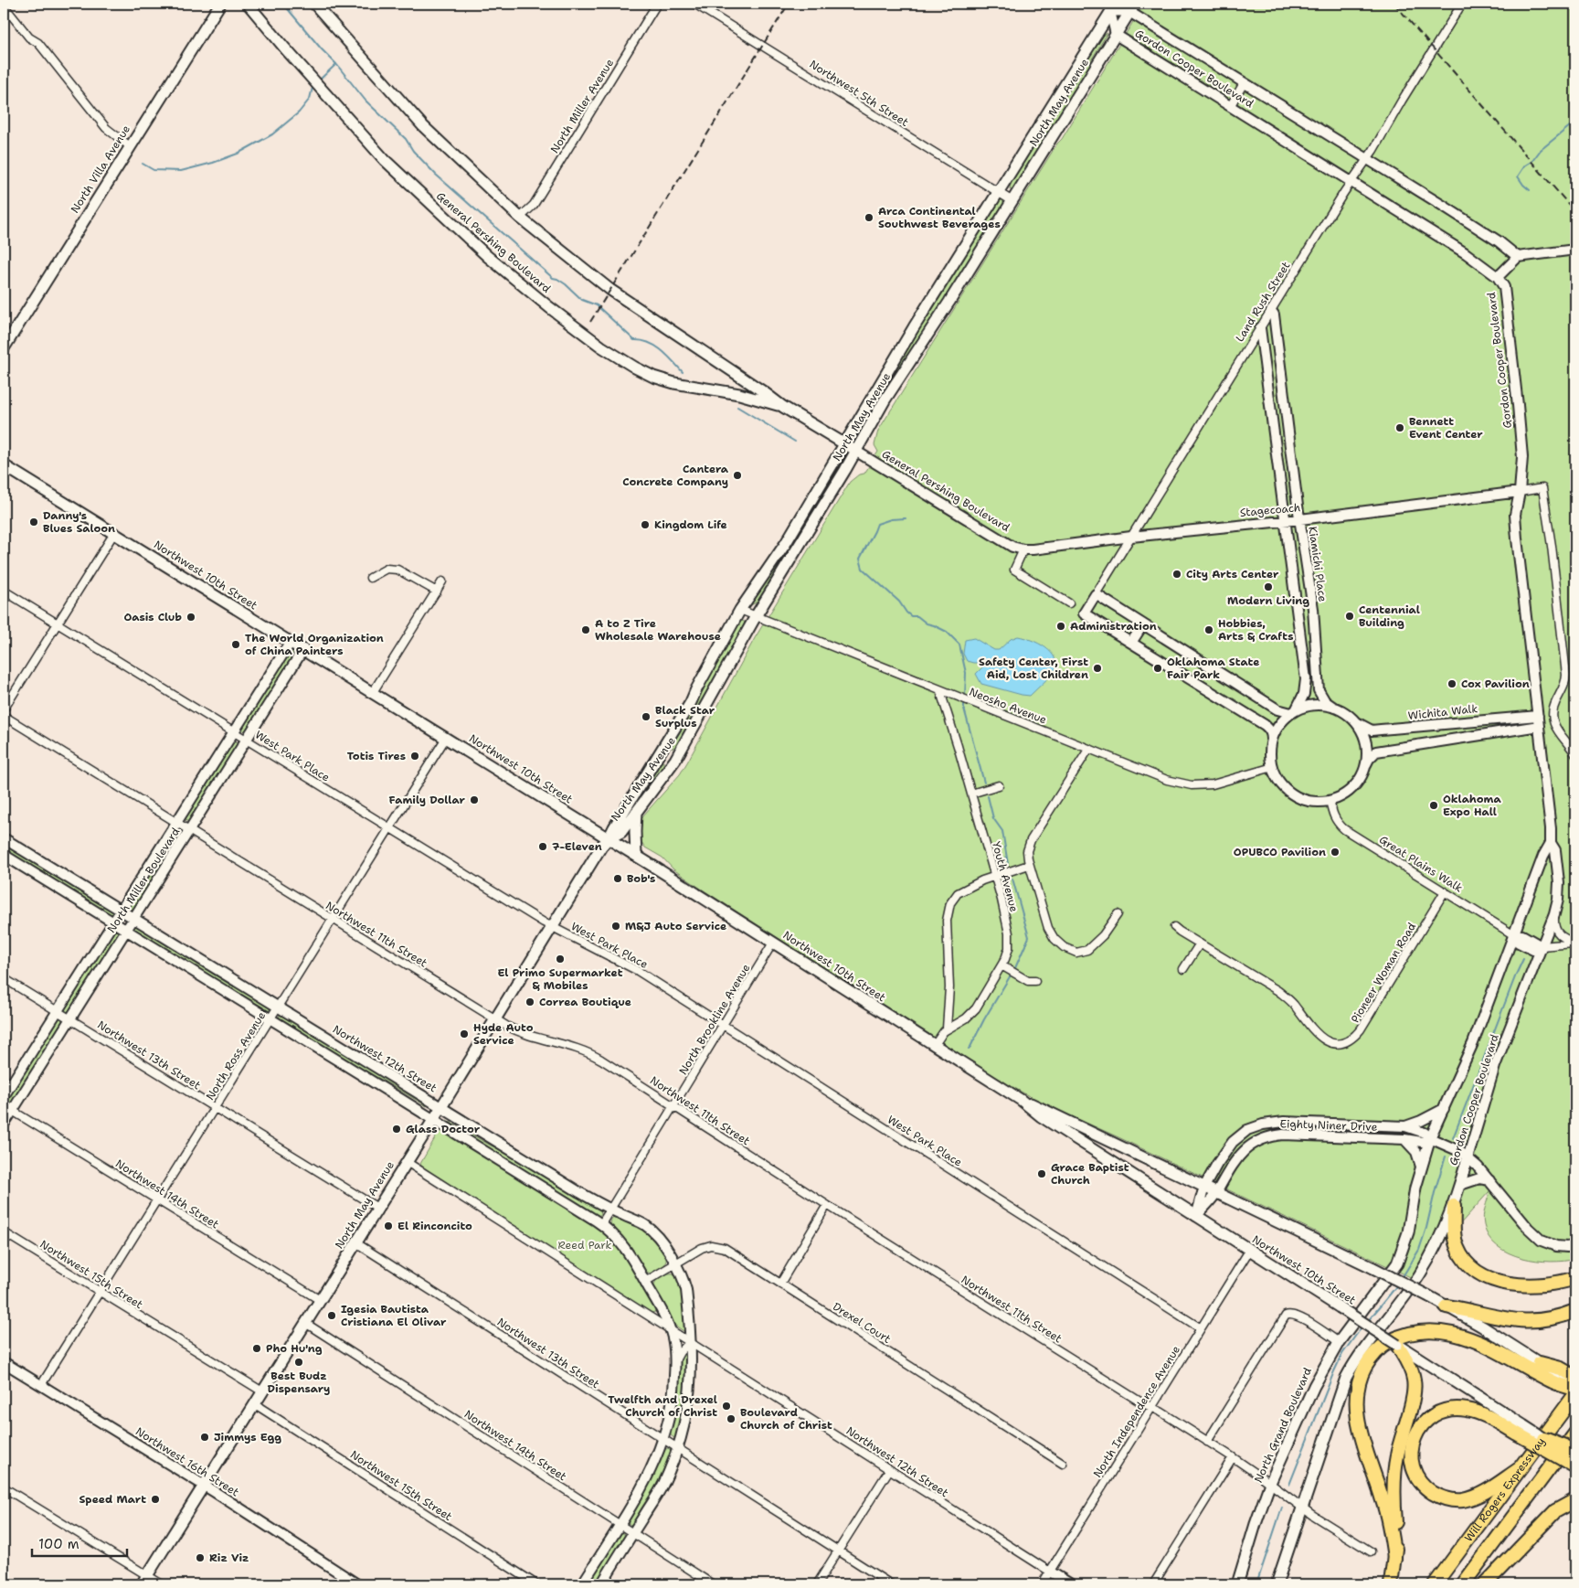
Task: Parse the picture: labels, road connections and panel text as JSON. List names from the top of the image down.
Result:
{
  "streets": {
    "highway": ["Will Rogers Expressway"],
    "main road": [
      "Gordon Cooper Boulevard",
      "North May Avenue",
      "North Villa Avenue",
      "General Pershing Boulevard",
      "Northwest 10th Street",
      "North Grand Boulevard"
    ],
    "street": [
      "Northwest 5th Street",
      "North Miller Avenue",
      "Land Rush Street",
      "Stagecoach",
      "Kiamichi Place",
      "Neosho Avenue",
      "Wichita Walk",
      "West Park Place",
      "Great Plains Walk",
      "Youth Avenue",
      "North Miller Boulevard",
      "Northwest 11th Street",
      "Pioneer Woman Road",
      "North Brookline Avenue",
      "Northwest 13th Street",
      "North Ross Avenue",
      "Northwest 12th Street",
      "Eighty Niner Drive",
      "Northwest 14th Street",
      "Northwest 15th Street",
      "Drexel Court",
      "North Independence Avenue",
      "Northwest 16th Street"
    ]
  },
  "crossings": [
    ["Gordon Cooper Boulevard", "North May Avenue"],
    ["Gordon Cooper Boulevard", "Land Rush Street"],
    ["Gordon Cooper Boulevard", "Stagecoach"],
    ["Gordon Cooper Boulevard", "Wichita Walk"],
    ["Gordon Cooper Boulevard", "Great Plains Walk"],
    ["Gordon Cooper Boulevard", "Northwest 11th Street"],
    ["Gordon Cooper Boulevard", "Eighty Niner Drive"],
    ["Gordon Cooper Boulevard", "North Grand Boulevard"],
    ["Northwest 5th Street", "North May Avenue"],
    ["North May Avenue", "General Pershing Boulevard"],
    ["North May Avenue", "Northwest 10th Street"],
    ["North May Avenue", "Neosho Avenue"],
    ["North May Avenue", "West Park Place"],
    ["North May Avenue", "Northwest 11th Street"],
    ["North May Avenue", "Northwest 13th Street"],
    ["North May Avenue", "Northwest 12th Street"],
    ["North May Avenue", "Northwest 14th Street"],
    ["North May Avenue", "Northwest 15th Street"],
    ["North May Avenue", "Northwest 16th Street"],
    ["North Miller Avenue", "General Pershing Boulevard"],
    ["General Pershing Boulevard", "Stagecoach"],
    ["Land Rush Street", "Stagecoach"],
    ["Land Rush Street", "Kiamichi Place"],
    ["Stagecoach", "Kiamichi Place"],
    ["Kiamichi Place", "Neosho Avenue"],
    ["Kiamichi Place", "Wichita Walk"],
    ["Kiamichi Place", "Great Plains Walk"],
    ["Northwest 10th Street", "Youth Avenue"],
    ["Northwest 10th Street", "North Miller Boulevard"],
    ["Northwest 10th Street", "North Brookline Avenue"],
    ["Northwest 10th Street", "North Ross Avenue"],
    ["Northwest 10th Street", "Eighty Niner Drive"],
    ["Northwest 10th Street", "North Independence Avenue"],
    ["Neosho Avenue", "Wichita Walk"],
    ["Neosho Avenue", "Great Plains Walk"],
    ["Neosho Avenue", "Youth Avenue"],
    ["Wichita Walk", "Great Plains Walk"],
    ["West Park Place", "North Miller Boulevard"],
    ["West Park Place", "North Brookline Avenue"],
    ["West Park Place", "North Ross Avenue"],
    ["West Park Place", "North Independence Avenue"],
    ["Great Plains Walk", "Pioneer Woman Road"],
    ["North Miller Boulevard", "Northwest 11th Street"],
    ["North Miller Boulevard", "Northwest 13th Street"],
    ["North Miller Boulevard", "Northwest 12th Street"],
    ["North Miller Boulevard", "Northwest 14th Street"],
    ["Northwest 11th Street", "North Brookline Avenue"],
    ["Northwest 11th Street", "North Ross Avenue"],
    ["Northwest 11th Street", "North Independence Avenue"],
    ["Northwest 11th Street", "North Grand Boulevard"],
    ["North Brookline Avenue", "Northwest 12th Street"],
    ["Northwest 13th Street", "North Ross Avenue"],
    ["North Ross Avenue", "Northwest 12th Street"],
    ["North Ross Avenue", "Northwest 14th Street"],
    ["North Ross Avenue", "Northwest 15th Street"],
    ["North Ross Avenue", "Northwest 16th Street"],
    ["Northwest 12th Street", "Drexel Court"],
    ["Northwest 12th Street", "North Independence Avenue"]
  ],
  "parks": ["Reed Park"],
  "places": [
    "Arca Continental Southwest Beverages",
    "Bennett Event Center",
    "Cantera Concrete Company",
    "Danny's Blues Saloon",
    "Kingdom Life",
    "City Arts Center",
    "Modern Living",
    "Centennial Building",
    "Oasis Club",
    "Administration",
    "A to Z Tire Wholesale Warehouse",
    "Hobbies, Arts & Crafts",
    "The World Organization of China Painters",
    "Safety Center, First Aid, Lost Children",
    "Oklahoma State Fair Park",
    "Cox Pavilion",
    "Black Star Surplus",
    "Totis Tires",
    "Family Dollar",
    "Oklahoma Expo Hall",
    "7-Eleven",
    "OPUBCO Pavilion",
    "Bob's",
    "M&J Auto Service",
    "El Primo Supermarket & Mobiles",
    "Correa Boutique",
    "Hyde Auto Service",
    "Glass Doctor",
    "Grace Baptist Church",
    "El Rinconcito",
    "Igesia Bautista Cristiana El Olivar",
    "Pho Hu'ng",
    "Best Budz Dispensary",
    "Twelfth and Drexel Church of Christ",
    "Boulevard Church of Christ",
    "Jimmys Egg",
    "Speed Mart",
    "Riz Viz"
  ],
  "scale_bar": "100 m"
}
